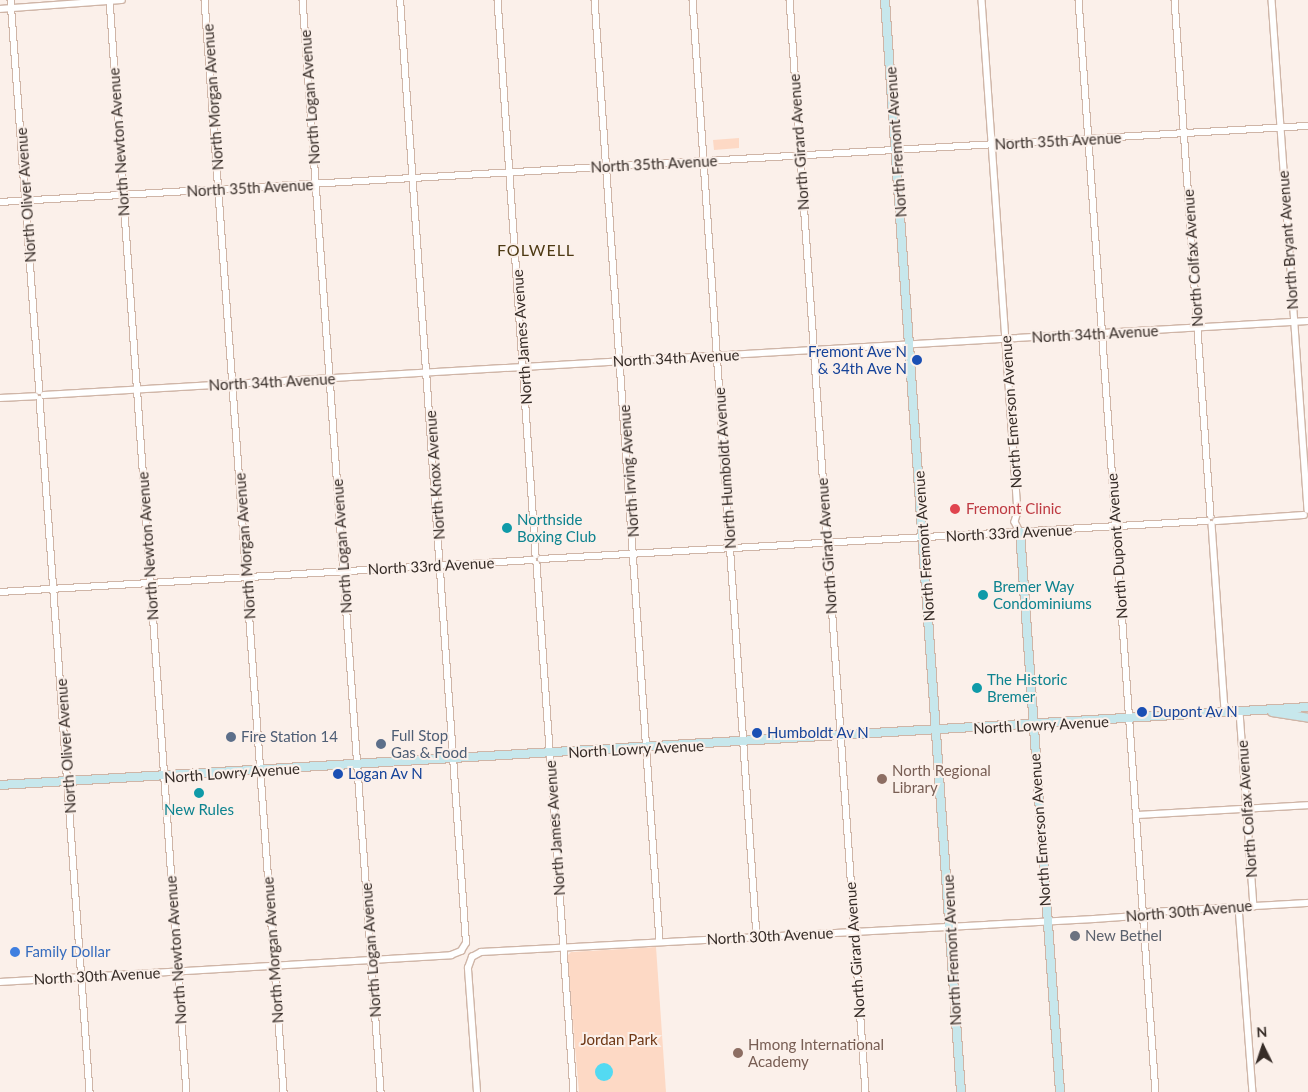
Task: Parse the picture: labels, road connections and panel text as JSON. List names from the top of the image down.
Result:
{
  "streets": {
    "street": [
      "North Morgan Avenue",
      "North Logan Avenue",
      "North 35th Avenue",
      "North Newton Avenue",
      "North Girard Avenue",
      "North Fremont Avenue",
      "North Oliver Avenue",
      "North Bryant Avenue",
      "North Colfax Avenue",
      "North 34th Avenue",
      "North James Avenue",
      "North Emerson Avenue",
      "North Humboldt Avenue",
      "North Irving Avenue",
      "North Knox Avenue",
      "North 33rd Avenue",
      "North Dupont Avenue",
      "North Lowry Avenue",
      "North 30th Avenue"
    ]
  },
  "crossings": [
    ["North Morgan Avenue", "North 35th Avenue"],
    ["North Morgan Avenue", "North 34th Avenue"],
    ["North Morgan Avenue", "North 33rd Avenue"],
    ["North Morgan Avenue", "North Lowry Avenue"],
    ["North Morgan Avenue", "North 30th Avenue"],
    ["North Logan Avenue", "North 35th Avenue"],
    ["North Logan Avenue", "North 34th Avenue"],
    ["North Logan Avenue", "North 33rd Avenue"],
    ["North Logan Avenue", "North Lowry Avenue"],
    ["North Logan Avenue", "North 30th Avenue"],
    ["North 35th Avenue", "North Newton Avenue"],
    ["North 35th Avenue", "North Girard Avenue"],
    ["North 35th Avenue", "North Fremont Avenue"],
    ["North 35th Avenue", "North Oliver Avenue"],
    ["North 35th Avenue", "North Bryant Avenue"],
    ["North 35th Avenue", "North Colfax Avenue"],
    ["North 35th Avenue", "North James Avenue"],
    ["North 35th Avenue", "North Emerson Avenue"],
    ["North 35th Avenue", "North Humboldt Avenue"],
    ["North 35th Avenue", "North Irving Avenue"],
    ["North 35th Avenue", "North Knox Avenue"],
    ["North 35th Avenue", "North Dupont Avenue"],
    ["North Newton Avenue", "North 34th Avenue"],
    ["North Newton Avenue", "North 33rd Avenue"],
    ["North Newton Avenue", "North Lowry Avenue"],
    ["North Newton Avenue", "North 30th Avenue"],
    ["North Girard Avenue", "North 34th Avenue"],
    ["North Girard Avenue", "North 33rd Avenue"],
    ["North Girard Avenue", "North Lowry Avenue"],
    ["North Girard Avenue", "North 30th Avenue"],
    ["North Fremont Avenue", "North 34th Avenue"],
    ["North Fremont Avenue", "North 33rd Avenue"],
    ["North Fremont Avenue", "North Lowry Avenue"],
    ["North Fremont Avenue", "North 30th Avenue"],
    ["North Oliver Avenue", "North 34th Avenue"],
    ["North Oliver Avenue", "North 33rd Avenue"],
    ["North Oliver Avenue", "North Lowry Avenue"],
    ["North Oliver Avenue", "North 30th Avenue"],
    ["North Bryant Avenue", "North 34th Avenue"],
    ["North Bryant Avenue", "North 33rd Avenue"],
    ["North Colfax Avenue", "North 34th Avenue"],
    ["North Colfax Avenue", "North 33rd Avenue"],
    ["North Colfax Avenue", "North Lowry Avenue"],
    ["North Colfax Avenue", "North 30th Avenue"],
    ["North 34th Avenue", "North James Avenue"],
    ["North 34th Avenue", "North Emerson Avenue"],
    ["North 34th Avenue", "North Humboldt Avenue"],
    ["North 34th Avenue", "North Irving Avenue"],
    ["North 34th Avenue", "North Knox Avenue"],
    ["North 34th Avenue", "North Dupont Avenue"],
    ["North James Avenue", "North 33rd Avenue"],
    ["North James Avenue", "North Lowry Avenue"],
    ["North James Avenue", "North 30th Avenue"],
    ["North Emerson Avenue", "North 33rd Avenue"],
    ["North Emerson Avenue", "North Lowry Avenue"],
    ["North Emerson Avenue", "North 30th Avenue"],
    ["North Humboldt Avenue", "North 33rd Avenue"],
    ["North Humboldt Avenue", "North Lowry Avenue"],
    ["North Humboldt Avenue", "North 30th Avenue"],
    ["North Irving Avenue", "North 33rd Avenue"],
    ["North Irving Avenue", "North Lowry Avenue"],
    ["North Irving Avenue", "North 30th Avenue"],
    ["North Knox Avenue", "North 33rd Avenue"],
    ["North Knox Avenue", "North Lowry Avenue"],
    ["North Knox Avenue", "North 30th Avenue"],
    ["North 33rd Avenue", "North Dupont Avenue"],
    ["North Dupont Avenue", "North Lowry Avenue"],
    ["North Dupont Avenue", "North 30th Avenue"]
  ],
  "districts": ["FOLWELL"],
  "parks": ["Jordan Park"],
  "places": [
    "Fremont Ave N & 34th Ave N",
    "Fremont Clinic",
    "Northside Boxing Club",
    "Bremer Way Condominiums",
    "The Historic Bremer",
    "Dupont Av N",
    "Humboldt Av N",
    "Fire Station 14",
    "Full Stop Gas & Food",
    "Logan Av N",
    "North Regional Library",
    "New Rules",
    "New Bethel",
    "Family Dollar",
    "Hmong International Academy"
  ],
  "north": "top"
}
